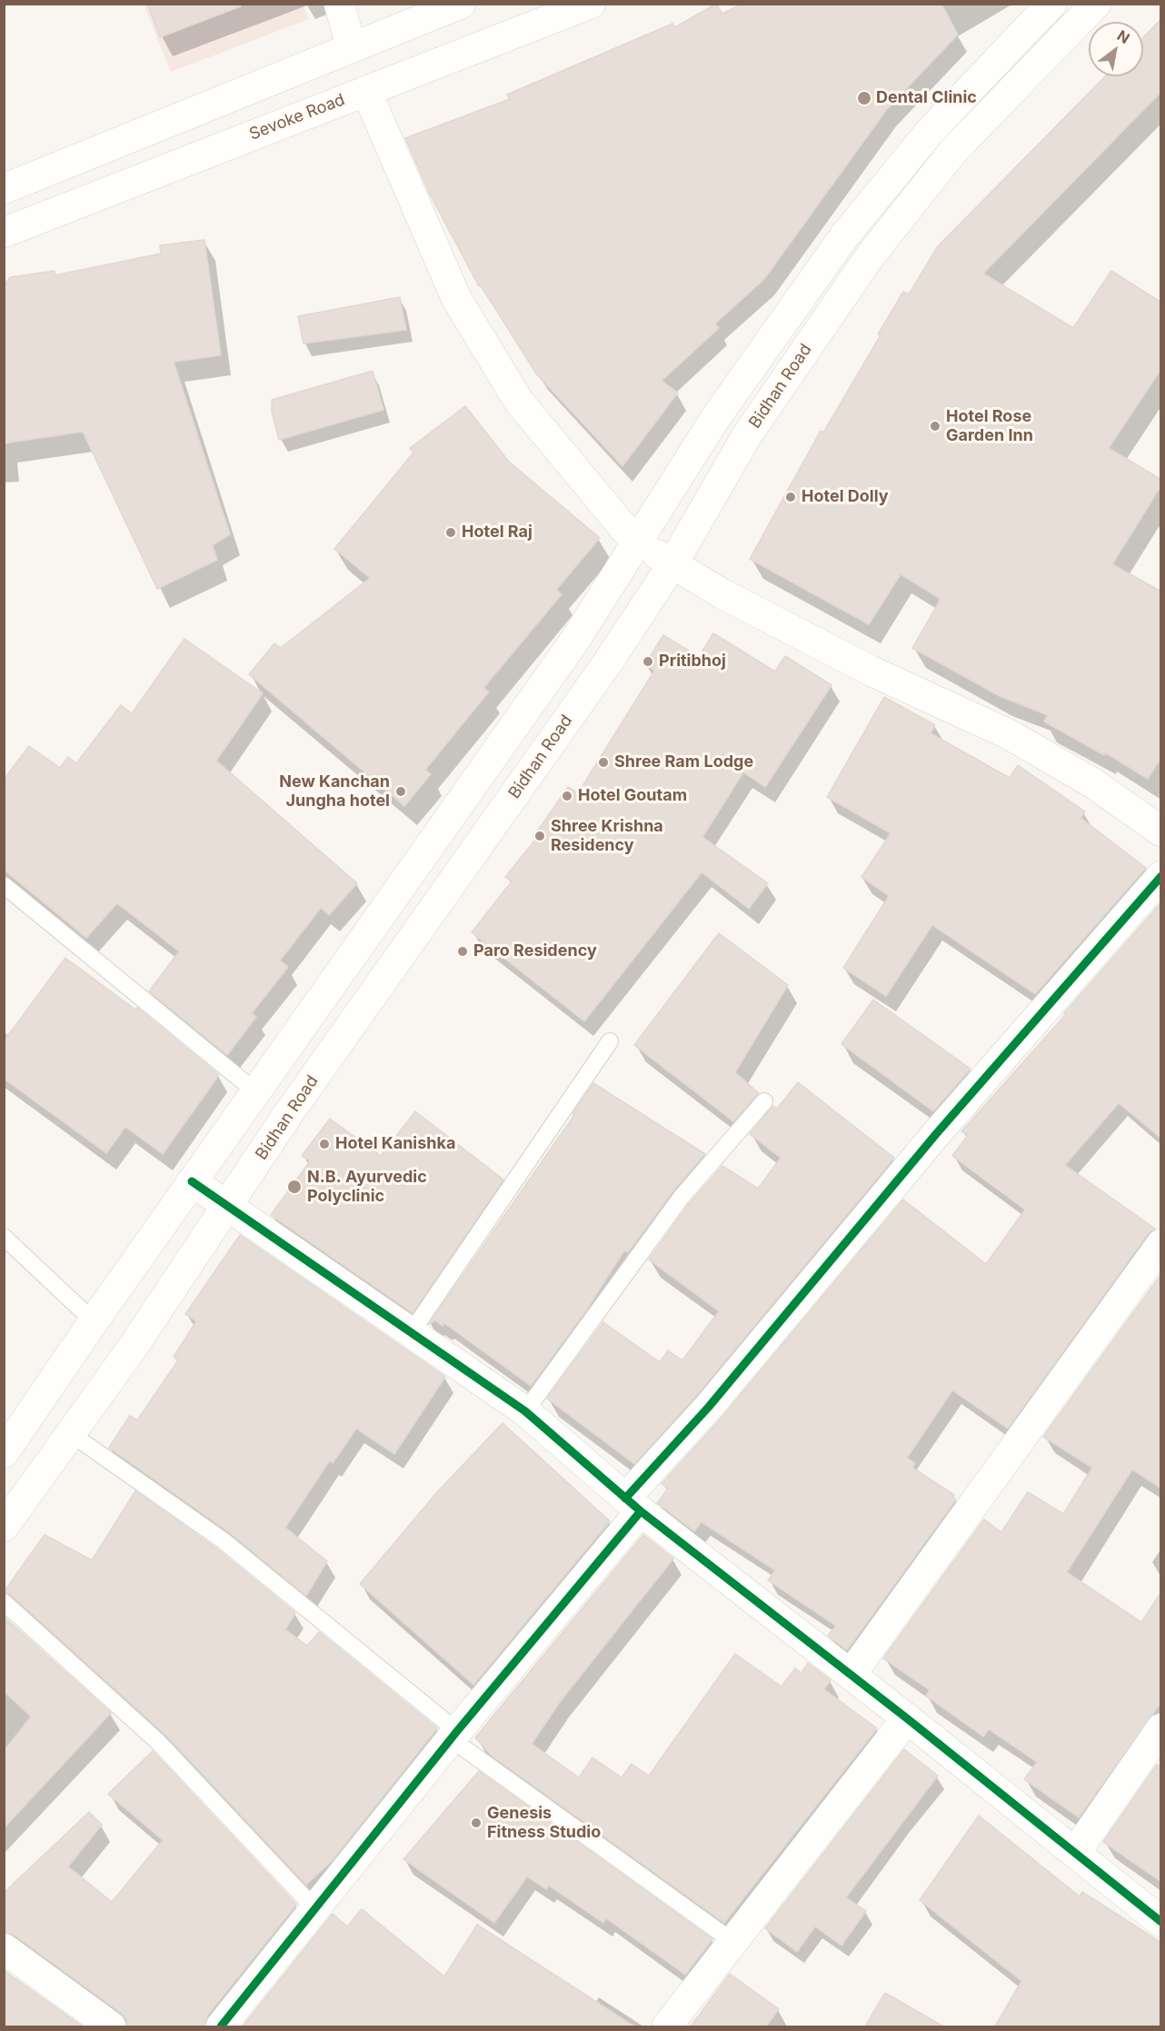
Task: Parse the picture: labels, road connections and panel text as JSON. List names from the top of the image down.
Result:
{
  "streets": {
    "street": ["Sevoke Road", "Bidhan Road"]
  },
  "places": [
    "Dental Clinic",
    "Hotel Rose Garden Inn",
    "Hotel Dolly",
    "Hotel Raj",
    "Pritibhoj",
    "Shree Ram Lodge",
    "New Kanchan Jungha hotel",
    "Hotel Goutam",
    "Shree Krishna Residency",
    "Paro Residency",
    "Hotel Kanishka",
    "N.B. Ayurvedic Polyclinic",
    "Genesis Fitness Studio"
  ],
  "north": "top right"
}
